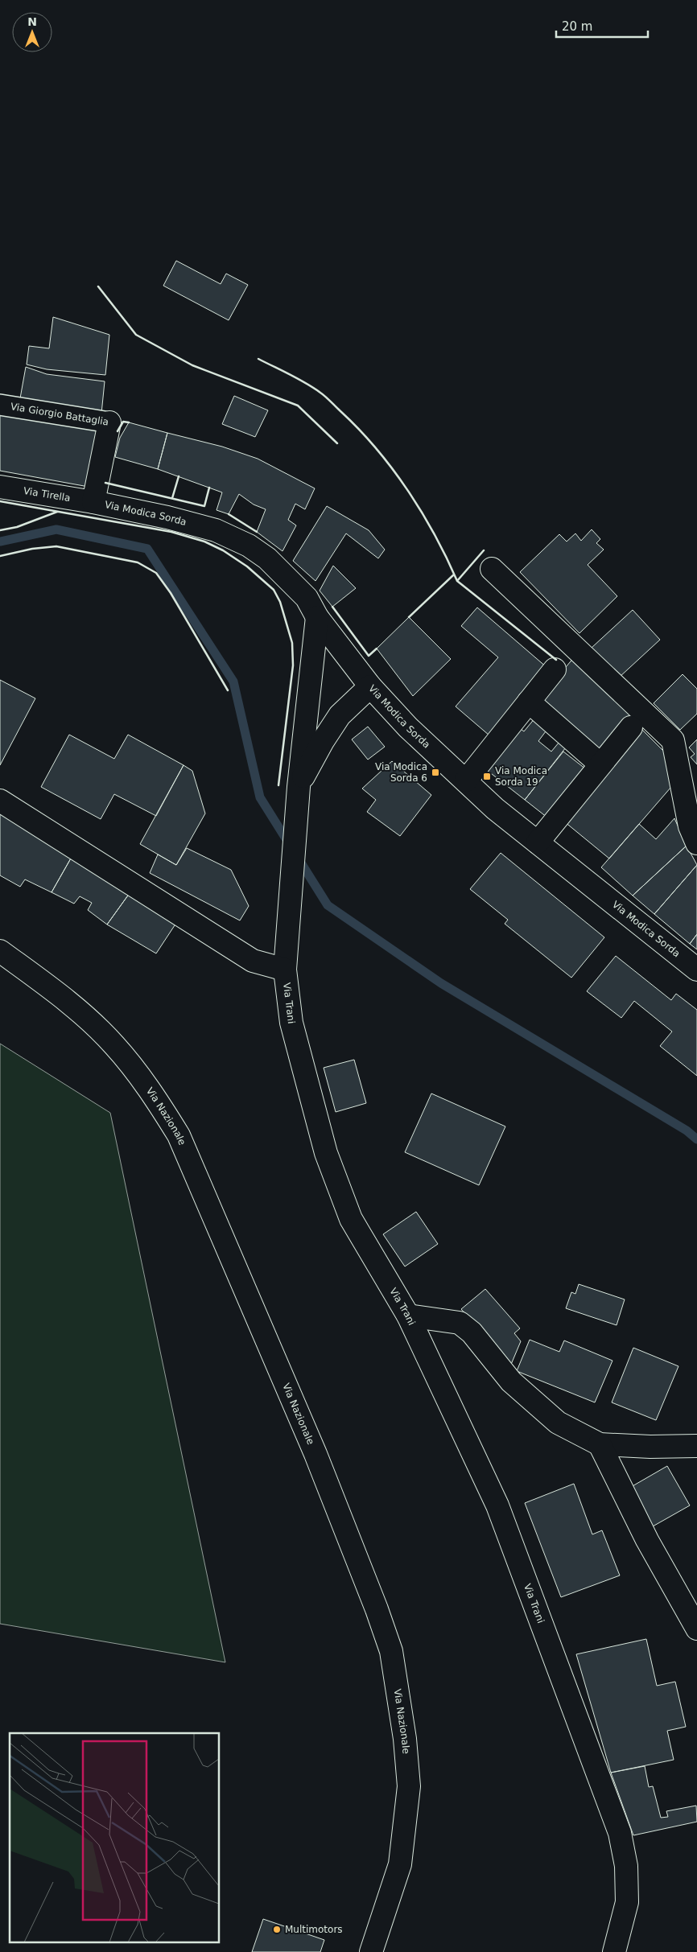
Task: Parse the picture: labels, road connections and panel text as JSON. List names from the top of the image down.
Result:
{
  "streets": {
    "street": [
      "Via Giorgio Battaglia",
      "Via Tirella",
      "Via Modica Sorda",
      "Via Trani",
      "Via Nazionale"
    ]
  },
  "crossings": [
    ["Via Giorgio Battaglia", "Via Tirella"],
    ["Via Giorgio Battaglia", "Via Modica Sorda"],
    ["Via Tirella", "Via Modica Sorda"]
  ],
  "places": {
    "transit": ["Via Modica Sorda 6", "Via Modica Sorda 19"],
    "other": ["Multimotors"]
  },
  "scale_bar": "20 m",
  "north": "top"
}
